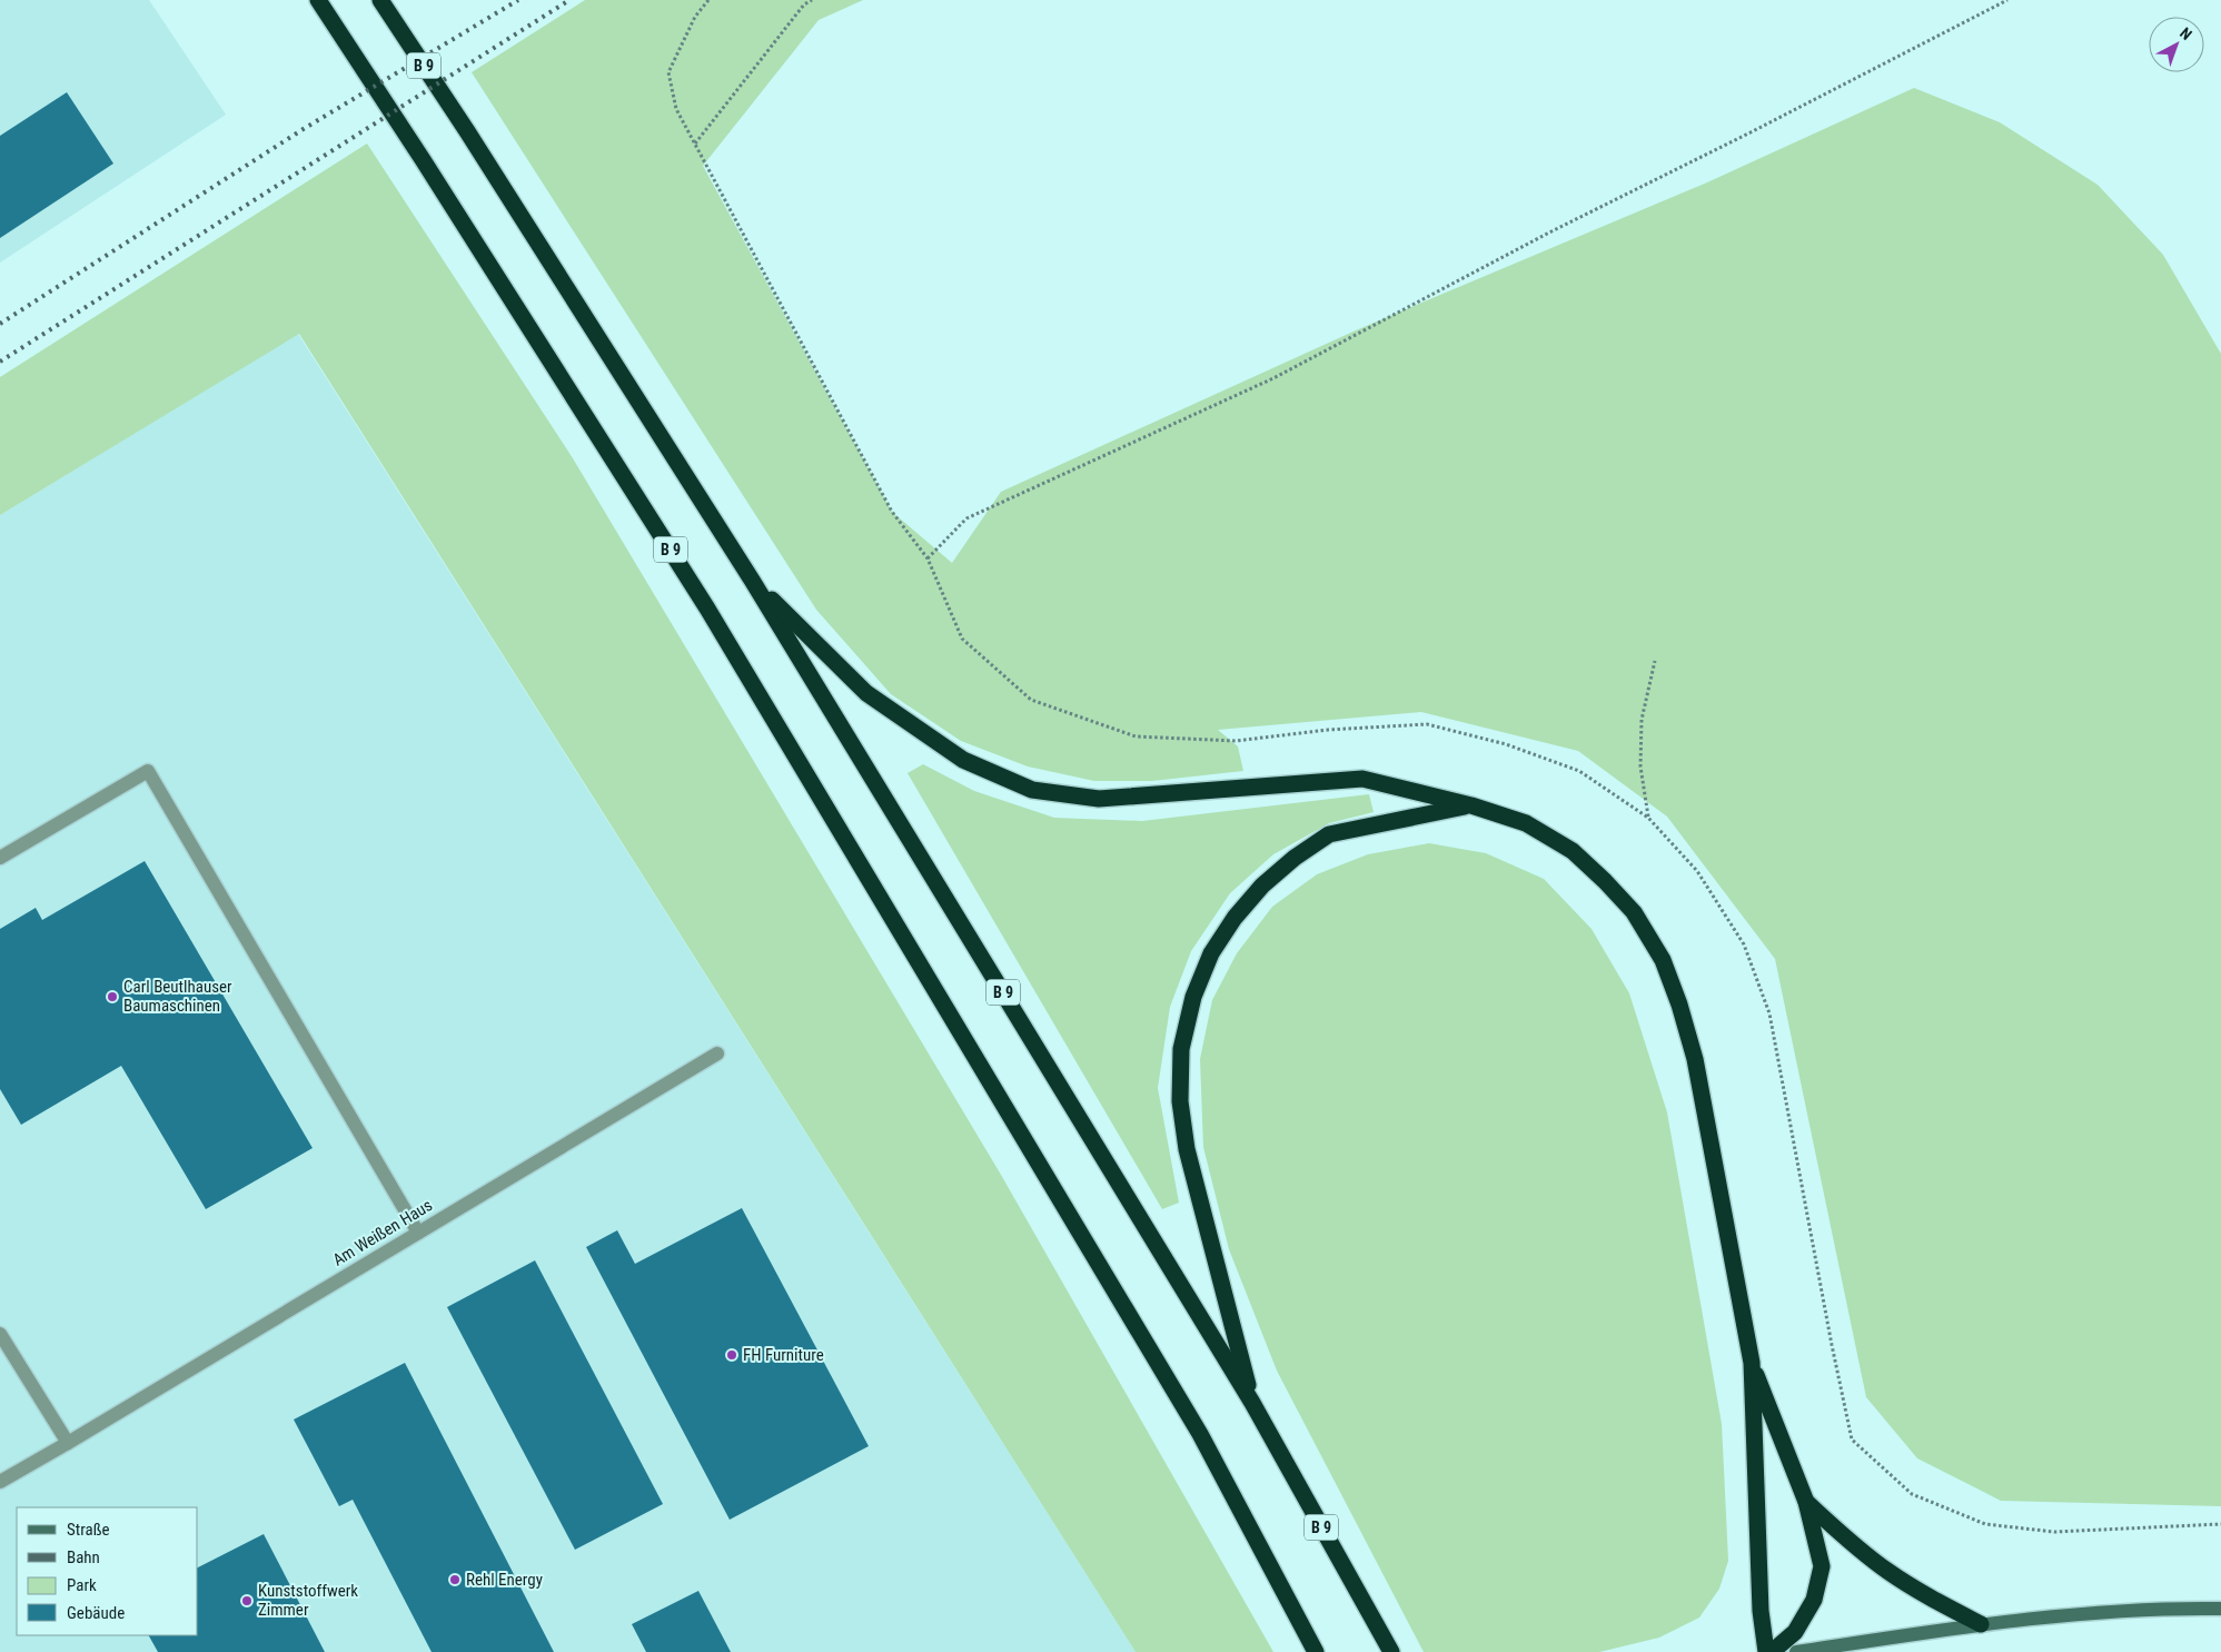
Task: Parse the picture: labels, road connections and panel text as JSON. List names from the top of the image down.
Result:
{
  "streets": {
    "highway": ["B 9"],
    "street": ["Am Weißen Haus"]
  },
  "places": [
    "Carl Beutlhauser Baumaschinen",
    "FH Furniture",
    "Rehl Energy",
    "Kunststoffwerk Zimmer"
  ],
  "legend": [
    "Straße",
    "Bahn",
    "Park",
    "Gebäude"
  ],
  "north": "top right"
}
